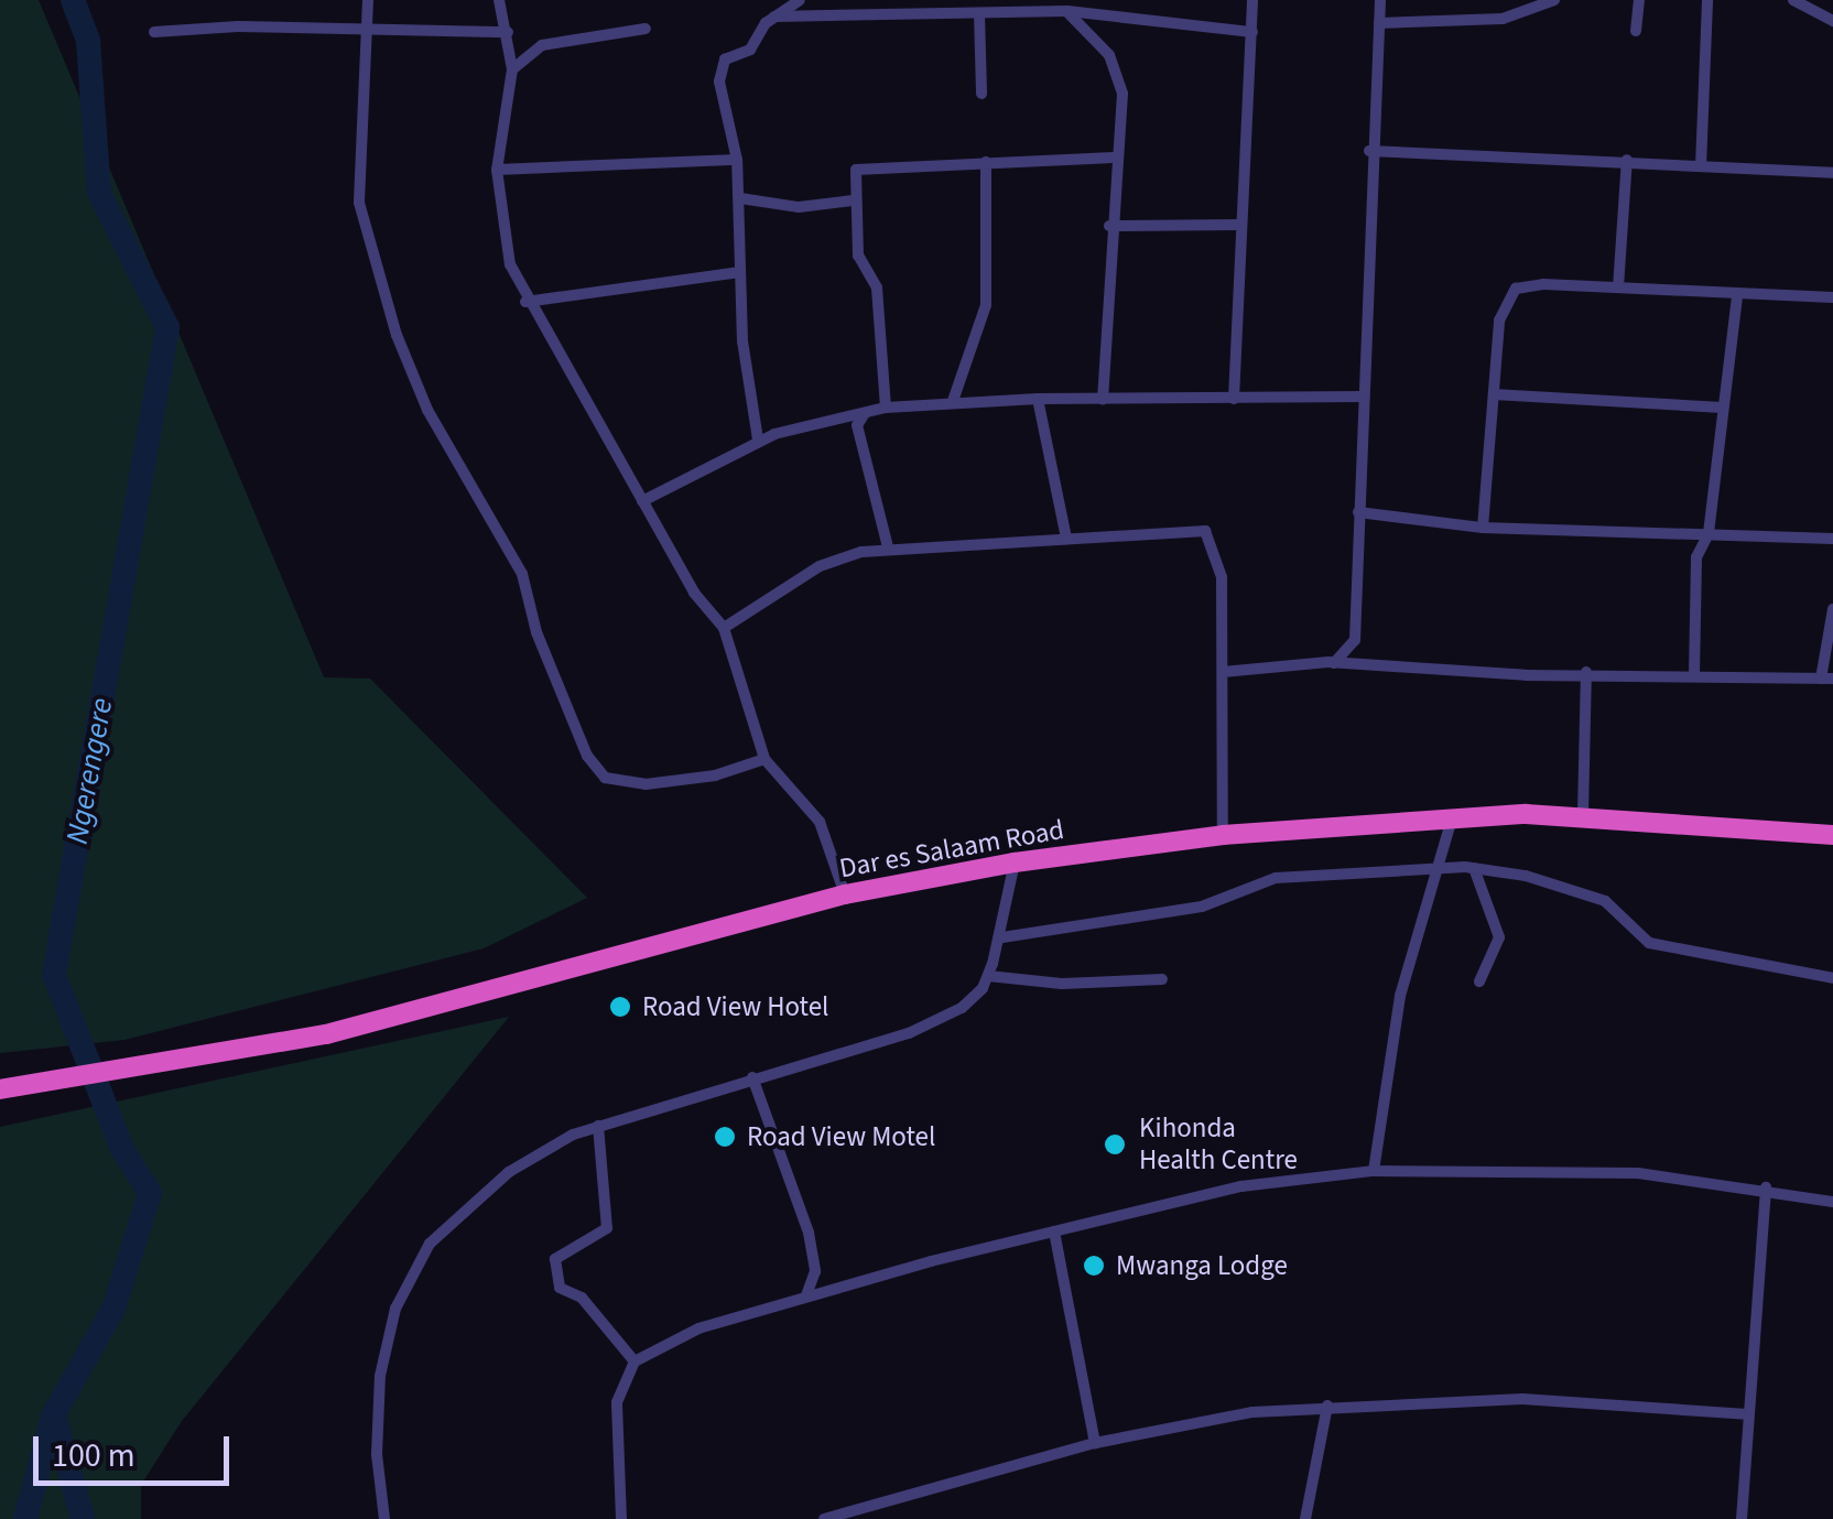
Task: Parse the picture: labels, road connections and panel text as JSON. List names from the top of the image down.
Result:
{
  "streets": {
    "highway": ["Dar es Salaam Road"]
  },
  "water": ["Ngerengere"],
  "places": [
    "Road View Hotel",
    "Road View Motel",
    "Kihonda Health Centre",
    "Mwanga Lodge"
  ],
  "scale_bar": "100 m"
}
